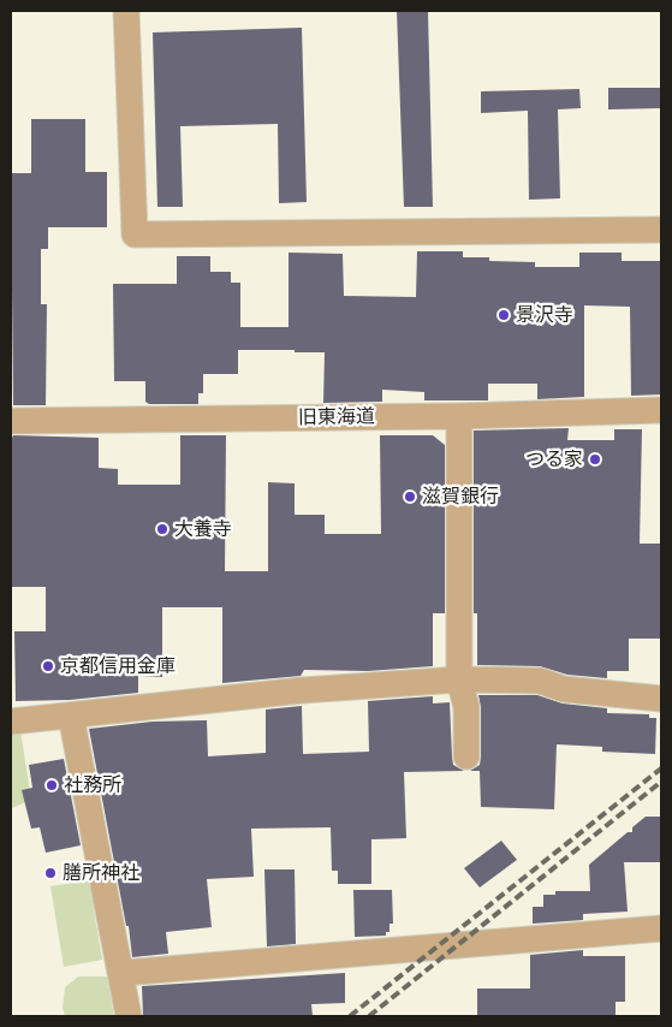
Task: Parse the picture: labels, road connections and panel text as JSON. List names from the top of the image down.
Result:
{
  "streets": {
    "street": ["旧東海道"]
  },
  "places": [
    "景沢寺",
    "つる家",
    "滋賀銀行",
    "大養寺",
    "京都信用金庫",
    "社務所",
    "膳所神社"
  ]
}
